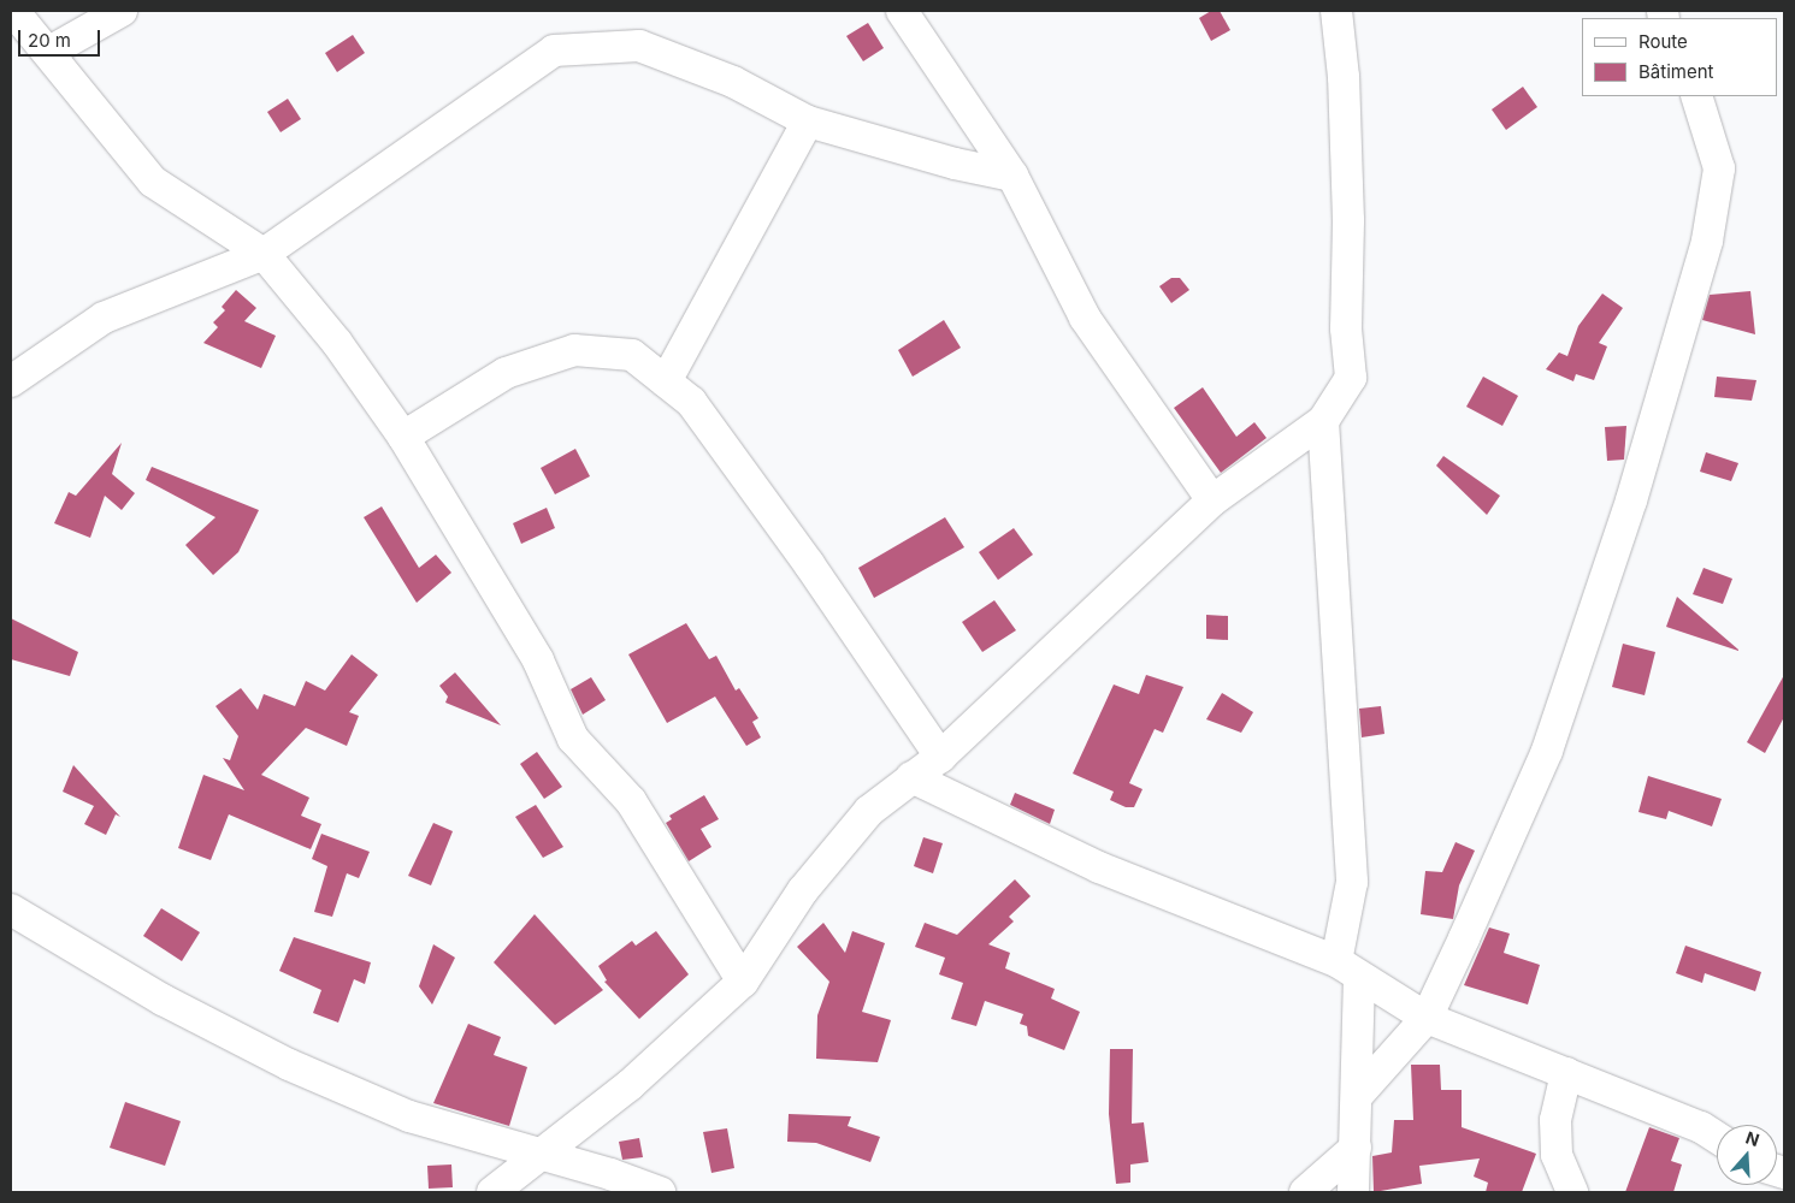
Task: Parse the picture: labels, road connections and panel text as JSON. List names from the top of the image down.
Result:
{
  "legend": ["Route", "Bâtiment"],
  "scale_bar": "20 m",
  "north": "top"
}
